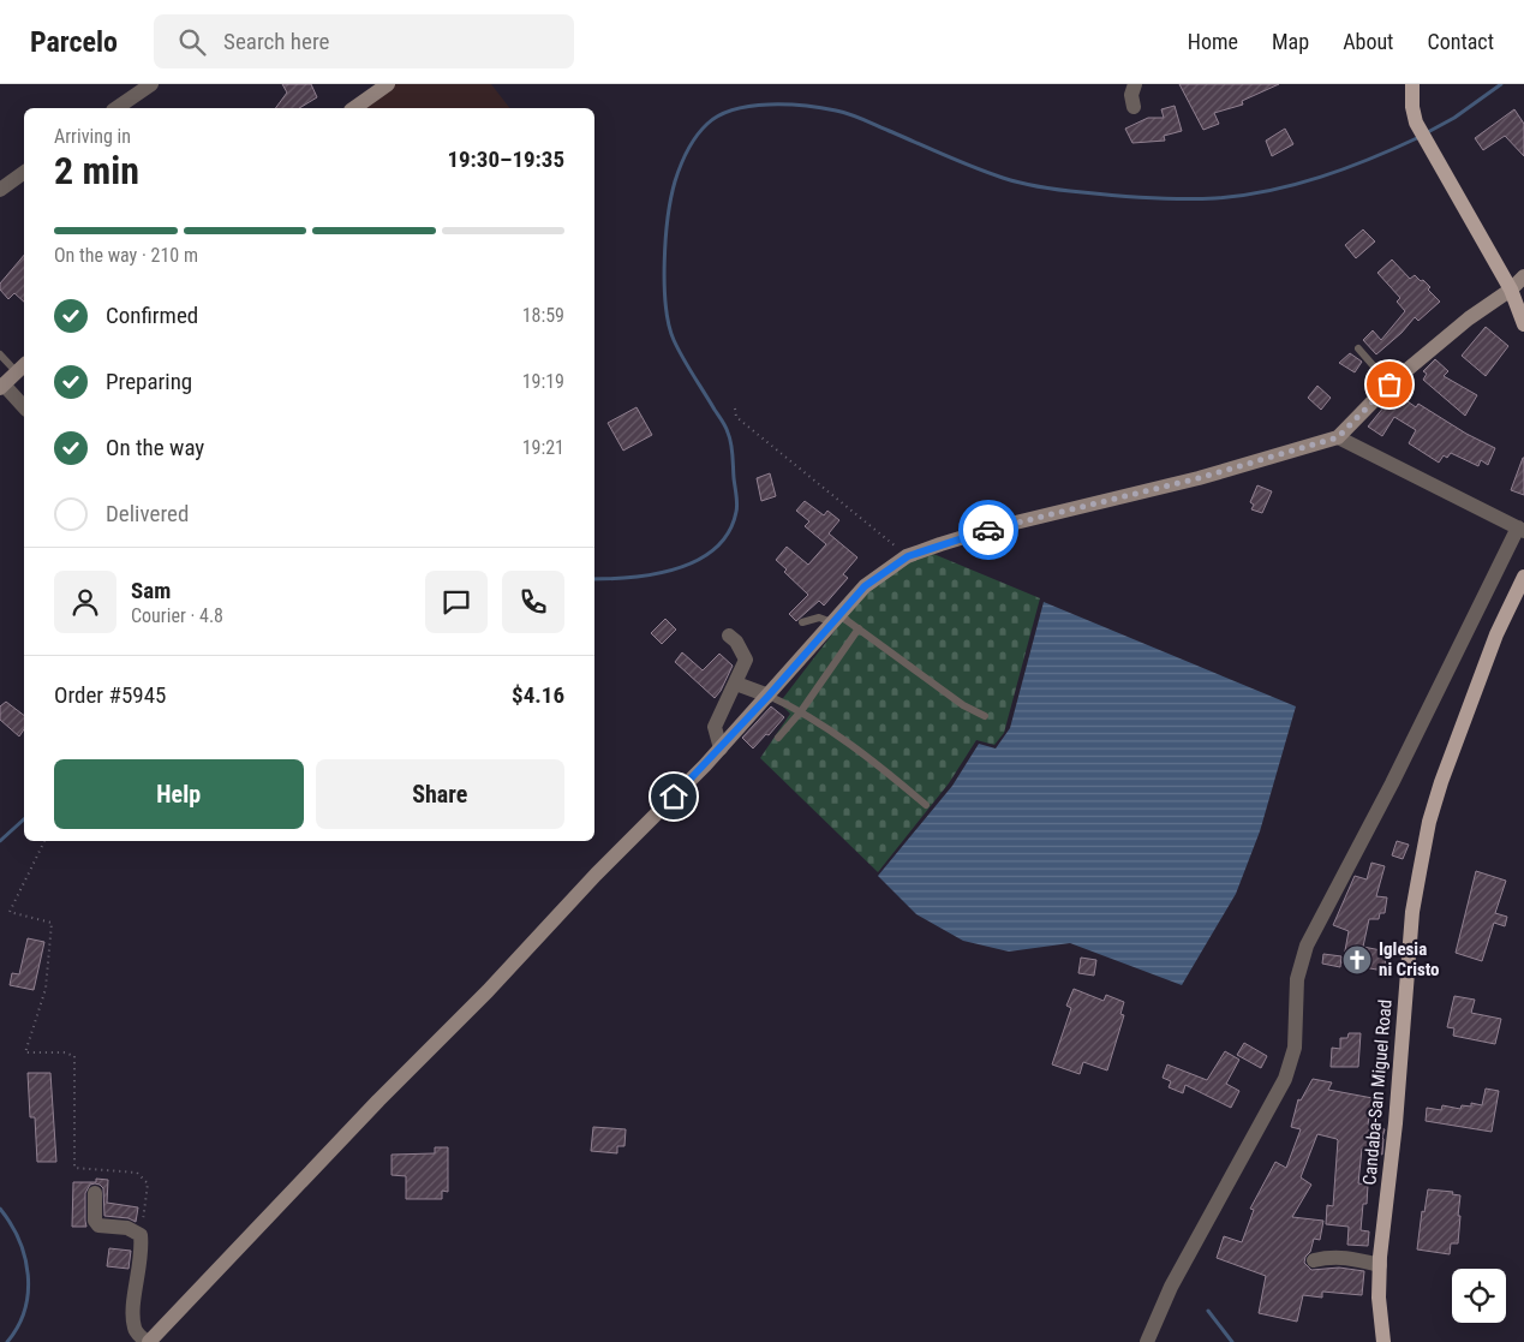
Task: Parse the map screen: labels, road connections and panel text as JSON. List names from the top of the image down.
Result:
{
  "streets": {
    "main road": ["Candaba-San Miguel Road"]
  },
  "places": {
    "church": ["Iglesia ni Cristo"]
  },
  "page": {
    "header": "Parcelo",
    "search": "Search here",
    "nav": [
      "Home",
      "Map",
      "About",
      "Contact"
    ],
    "heading": ["2 min", "Arriving in", "19:30–19:35"],
    "panel": [
      "Sam",
      "Courier · 4.8",
      "Order #5945",
      "$4.16"
    ],
    "bar": "On the way · 210 m",
    "list": [
      ["Confirmed", "18:59"],
      ["Preparing", "19:19"],
      ["On the way", "19:21"],
      "Delivered"
    ],
    "buttons": ["Help", "Share"]
  }
}
